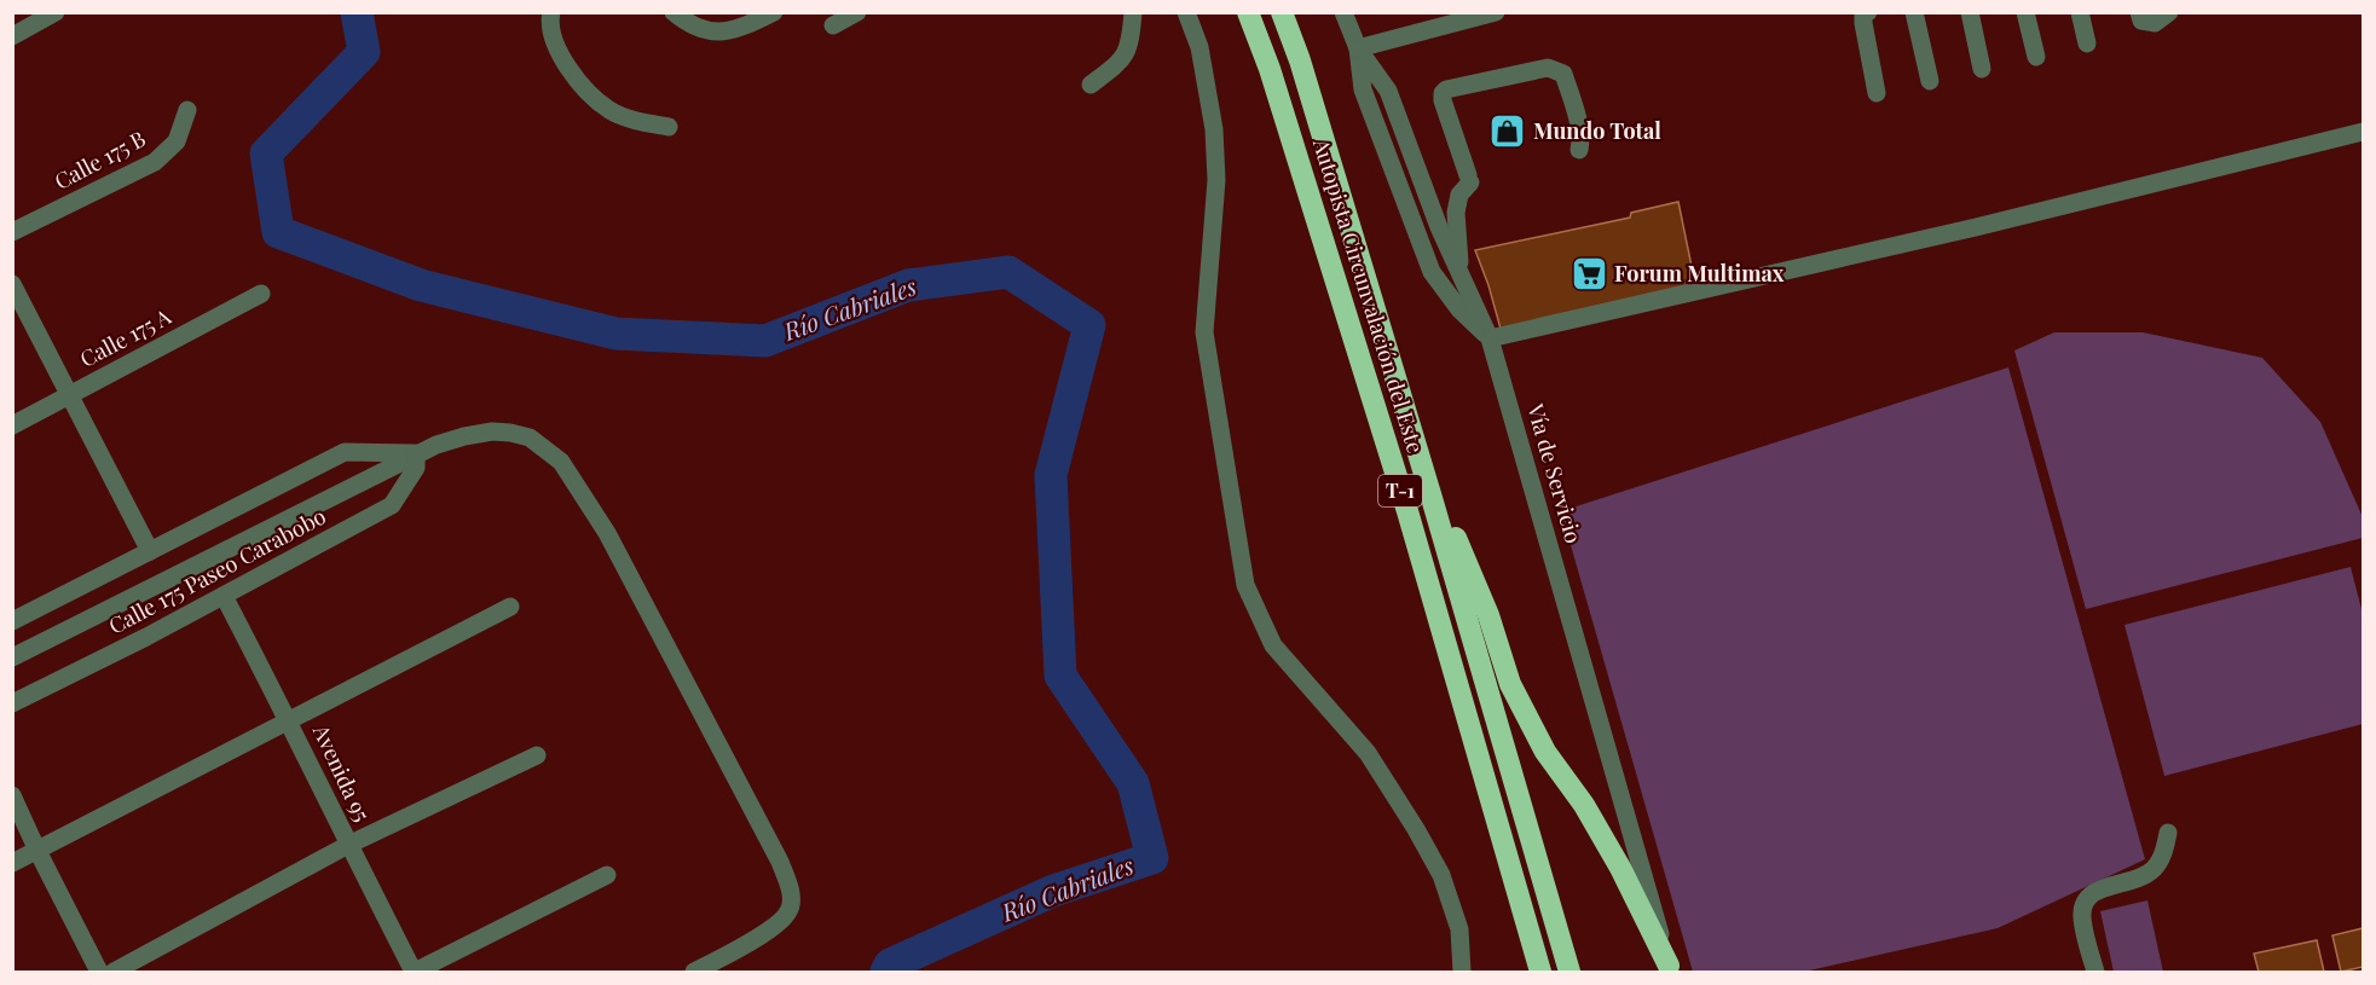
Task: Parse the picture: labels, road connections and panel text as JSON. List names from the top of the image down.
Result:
{
  "streets": {
    "highway": ["Autopista Circunvalación del Este", "T-1"],
    "street": [
      "Calle 175 B",
      "Calle 175 A",
      "Vía de Servicio",
      "Calle 175 Paseo Carabobo",
      "Avenida 95"
    ]
  },
  "crossings": [
    ["Calle 175 Paseo Carabobo", "Avenida 95"]
  ],
  "water": ["Río Cabriales"],
  "places": {
    "shop": ["Mundo Total"],
    "supermarket": ["Forum Multimax"]
  }
}
